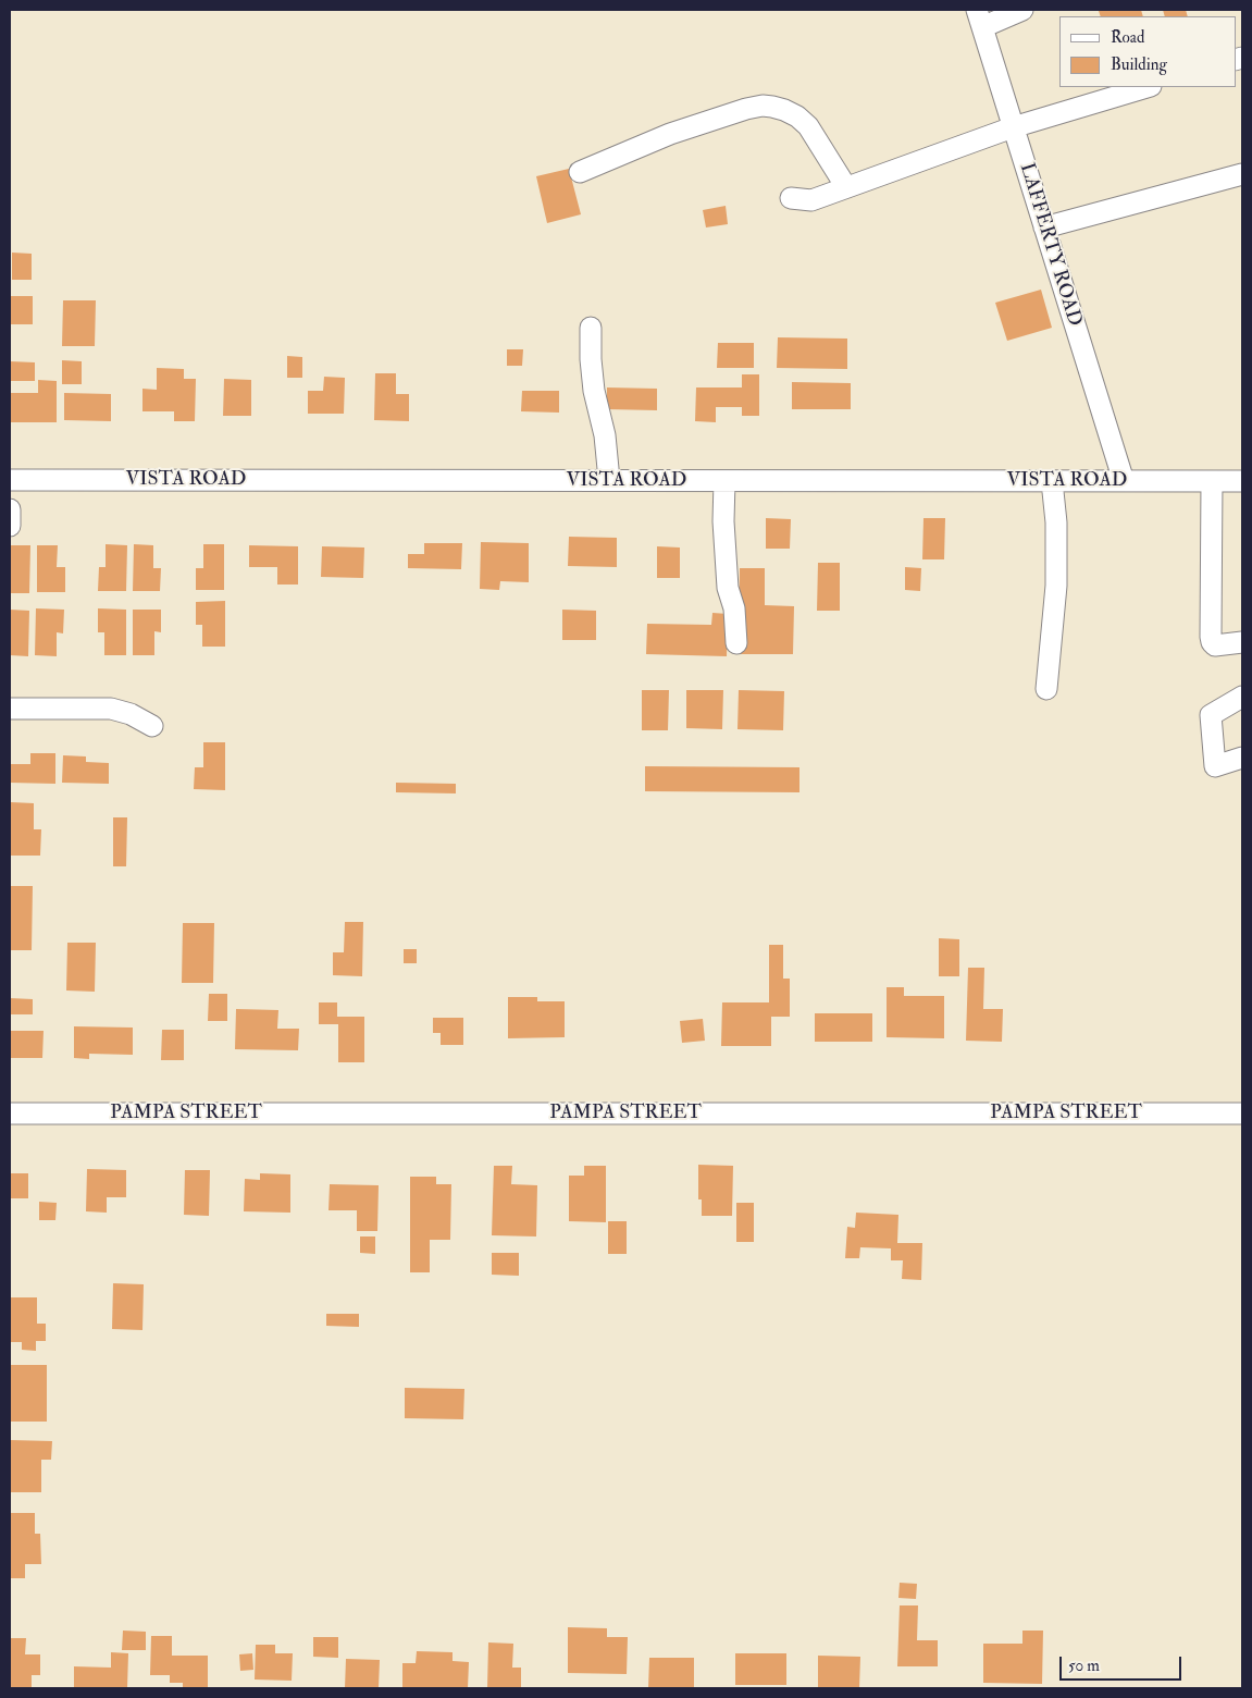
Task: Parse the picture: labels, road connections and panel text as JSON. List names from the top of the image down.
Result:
{
  "streets": {
    "street": ["LAFFERTY ROAD", "VISTA ROAD", "PAMPA STREET"]
  },
  "crossings": [
    ["LAFFERTY ROAD", "VISTA ROAD"]
  ],
  "legend": ["Road", "Building"],
  "scale_bar": "50 m"
}
